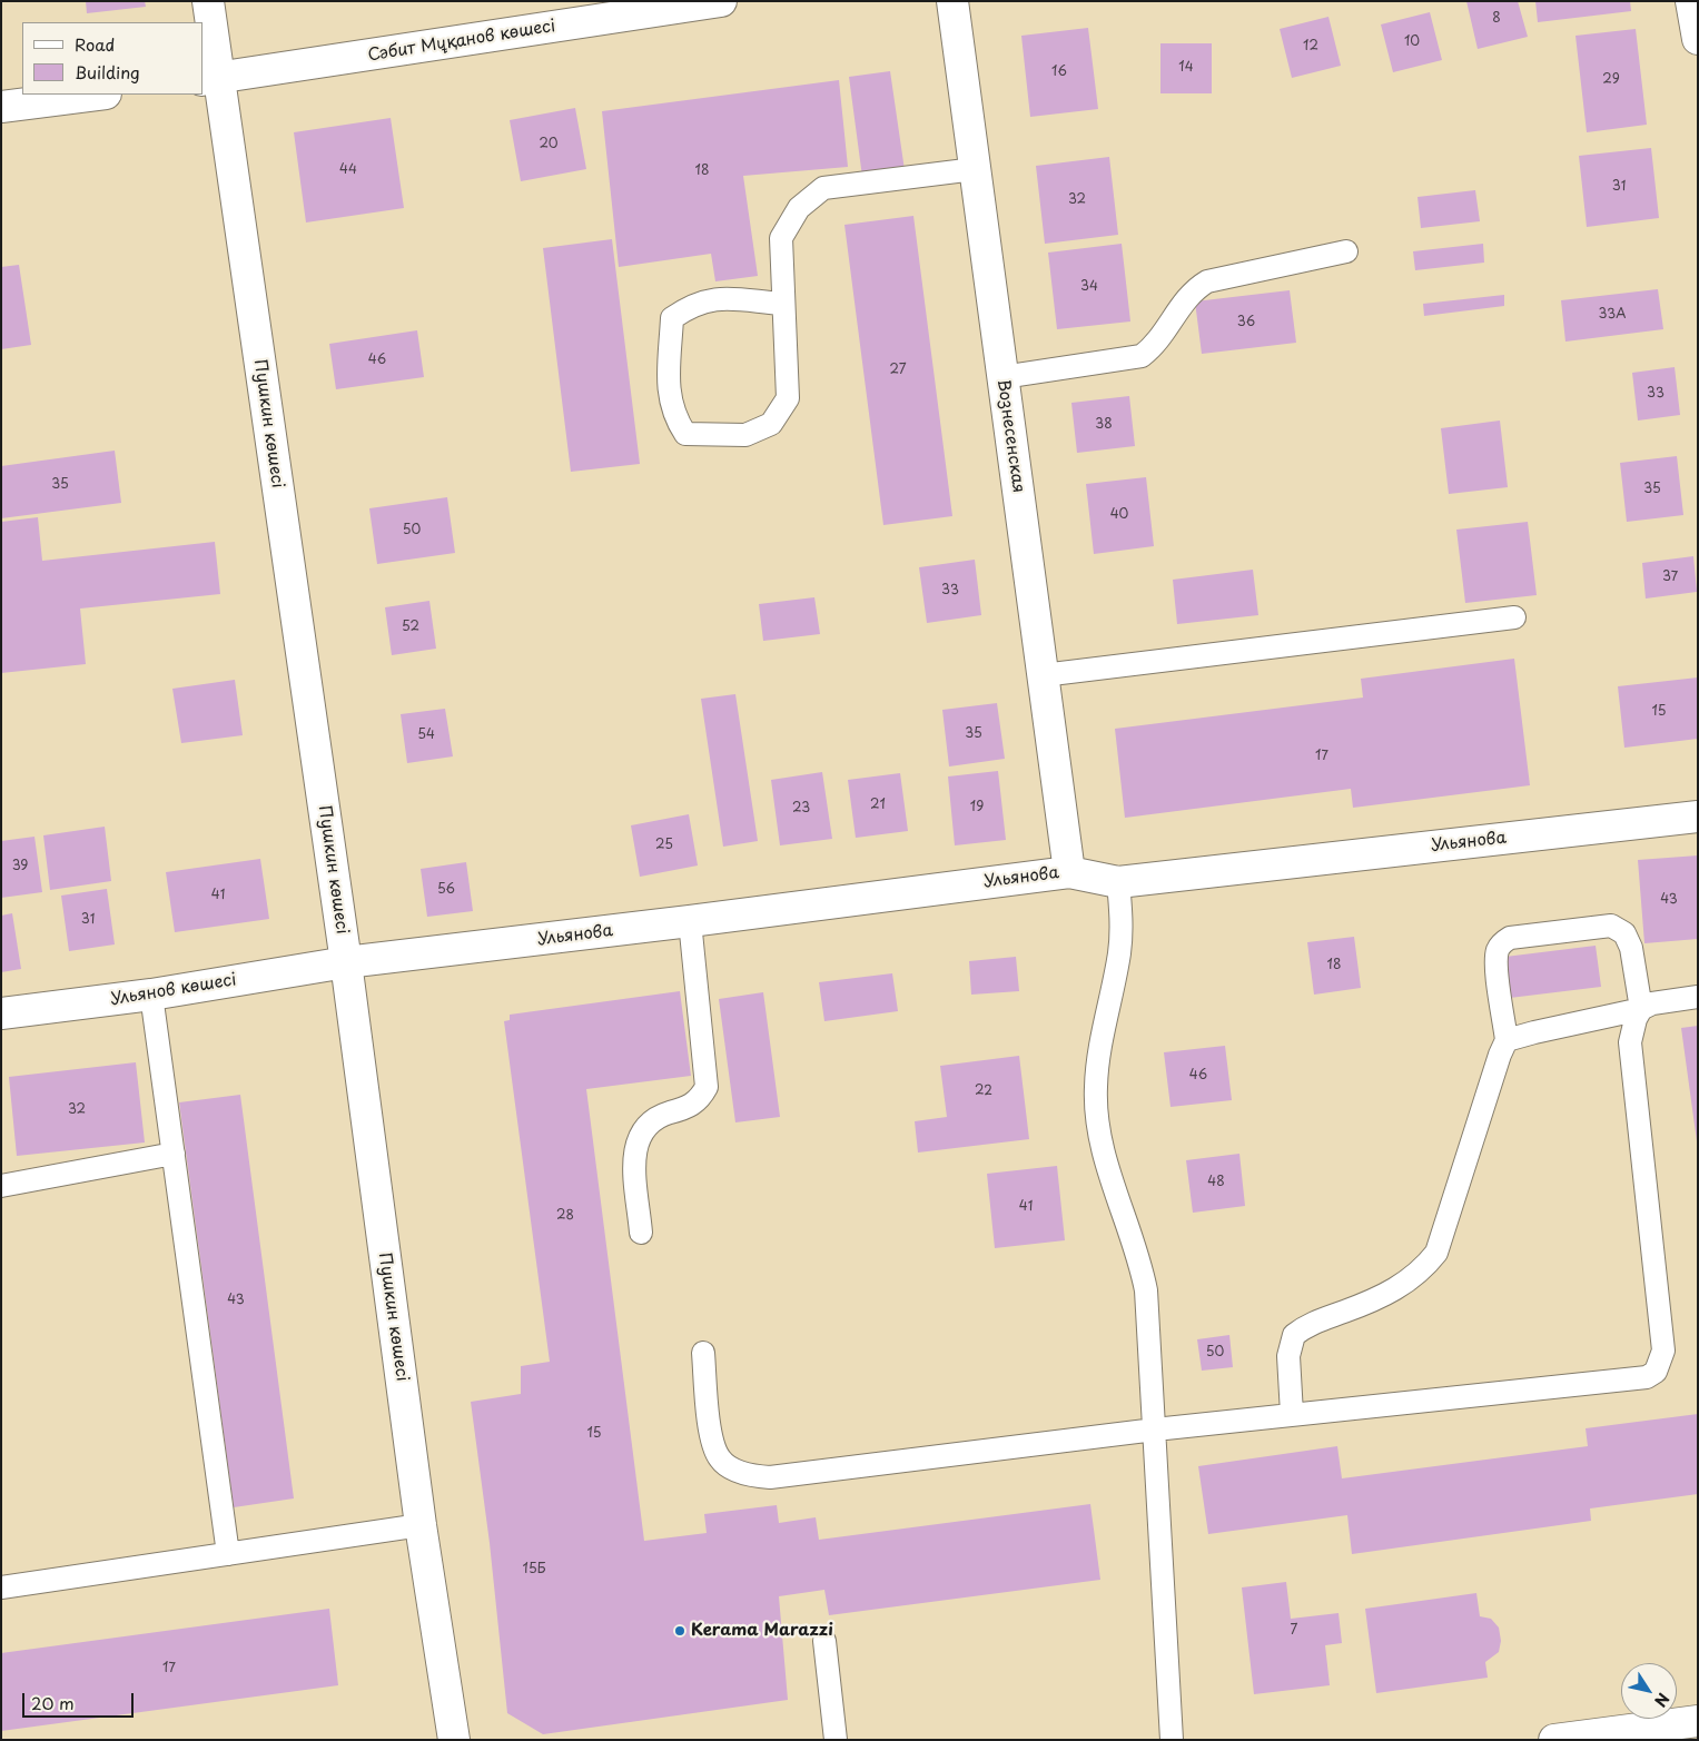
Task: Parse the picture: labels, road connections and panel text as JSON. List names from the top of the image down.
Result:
{
  "streets": {
    "street": [
      "Сәбит Мұқанов көшесі",
      "Пушкин көшесі",
      "Вознесенская",
      "Ульянова",
      "Ульянов көшесі"
    ]
  },
  "crossings": [
    ["Сәбит Мұқанов көшесі", "Пушкин көшесі"],
    ["Пушкин көшесі", "Ульянова"],
    ["Пушкин көшесі", "Ульянов көшесі"],
    ["Вознесенская", "Ульянова"],
    ["Ульянова", "Ульянов көшесі"]
  ],
  "places": ["Kerama Marazzi"],
  "house_numbers": [
    "8",
    "10",
    "12",
    "14",
    "16",
    "29",
    "20",
    "44",
    "18",
    "31",
    "32",
    "34",
    "33А",
    "36",
    "46",
    "27",
    "33",
    "38",
    "35",
    "35",
    "40",
    "50",
    "37",
    "33",
    "52",
    "15",
    "35",
    "54",
    "17",
    "21",
    "19",
    "23",
    "25",
    "39",
    "56",
    "41",
    "43",
    "31",
    "18",
    "46",
    "22",
    "32",
    "48",
    "41",
    "28",
    "43",
    "50",
    "15",
    "15Б",
    "7",
    "17"
  ],
  "legend": ["Road", "Building"],
  "scale_bar": "20 m",
  "north": "bottom right"
}
